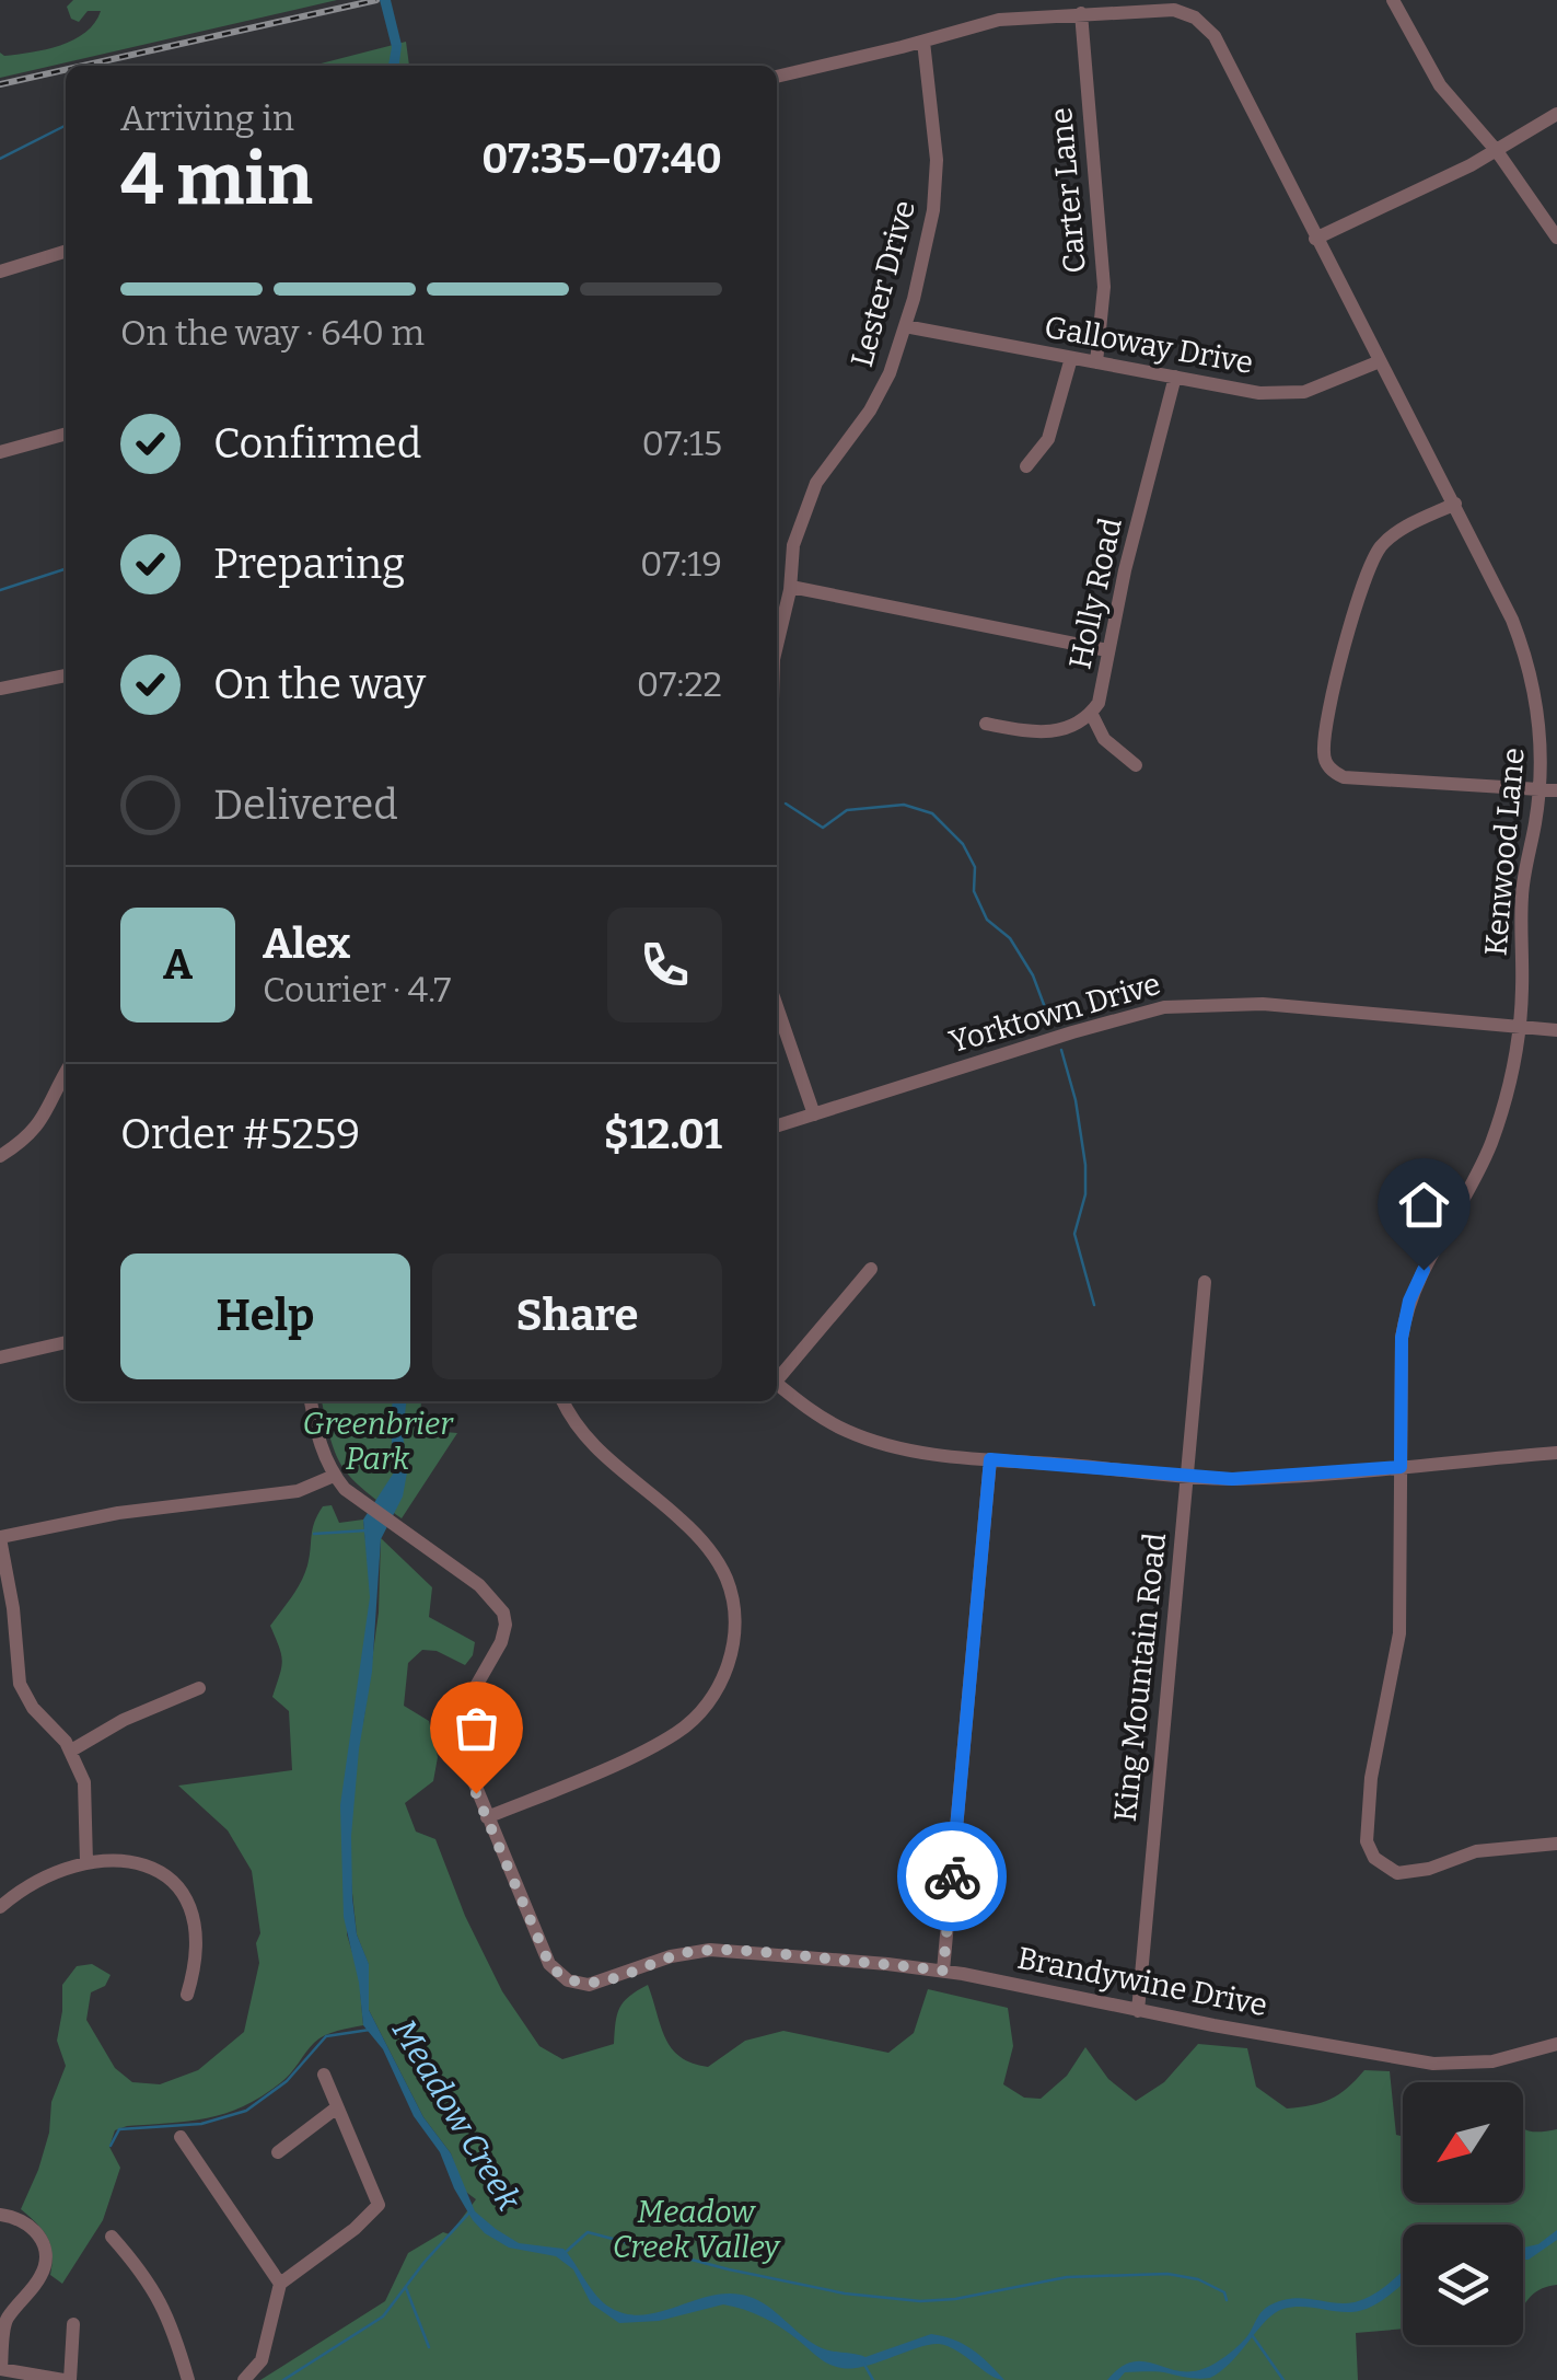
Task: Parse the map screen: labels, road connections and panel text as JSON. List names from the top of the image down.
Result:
{
  "streets": {
    "street": [
      "Carter Lane",
      "Lester Drive",
      "Galloway Drive",
      "Holly Road",
      "Kenwood Lane",
      "Yorktown Drive",
      "King Mountain Road",
      "Brandywine Drive"
    ]
  },
  "crossings": [
    ["Carter Lane", "Galloway Drive"],
    ["Carter Lane", "Kenwood Lane"],
    ["Lester Drive", "Galloway Drive"],
    ["Lester Drive", "Kenwood Lane"],
    ["Galloway Drive", "Holly Road"],
    ["Galloway Drive", "Kenwood Lane"],
    ["Kenwood Lane", "Yorktown Drive"],
    ["King Mountain Road", "Brandywine Drive"]
  ],
  "water": ["Meadow Creek"],
  "parks": ["Greenbrier Park", "Meadow Creek Valley"],
  "north": "bottom left",
  "page": {
    "heading": ["4 min", "Arriving in", "07:35–07:40"],
    "panel": [
      "Alex",
      "Courier · 4.7",
      "Order #5259",
      "$12.01"
    ],
    "bar": "On the way · 640 m",
    "list": [
      ["Confirmed", "07:15"],
      ["Preparing", "07:19"],
      ["On the way", "07:22"],
      "Delivered"
    ],
    "round": "A",
    "buttons": ["Help", "Share"]
  }
}
